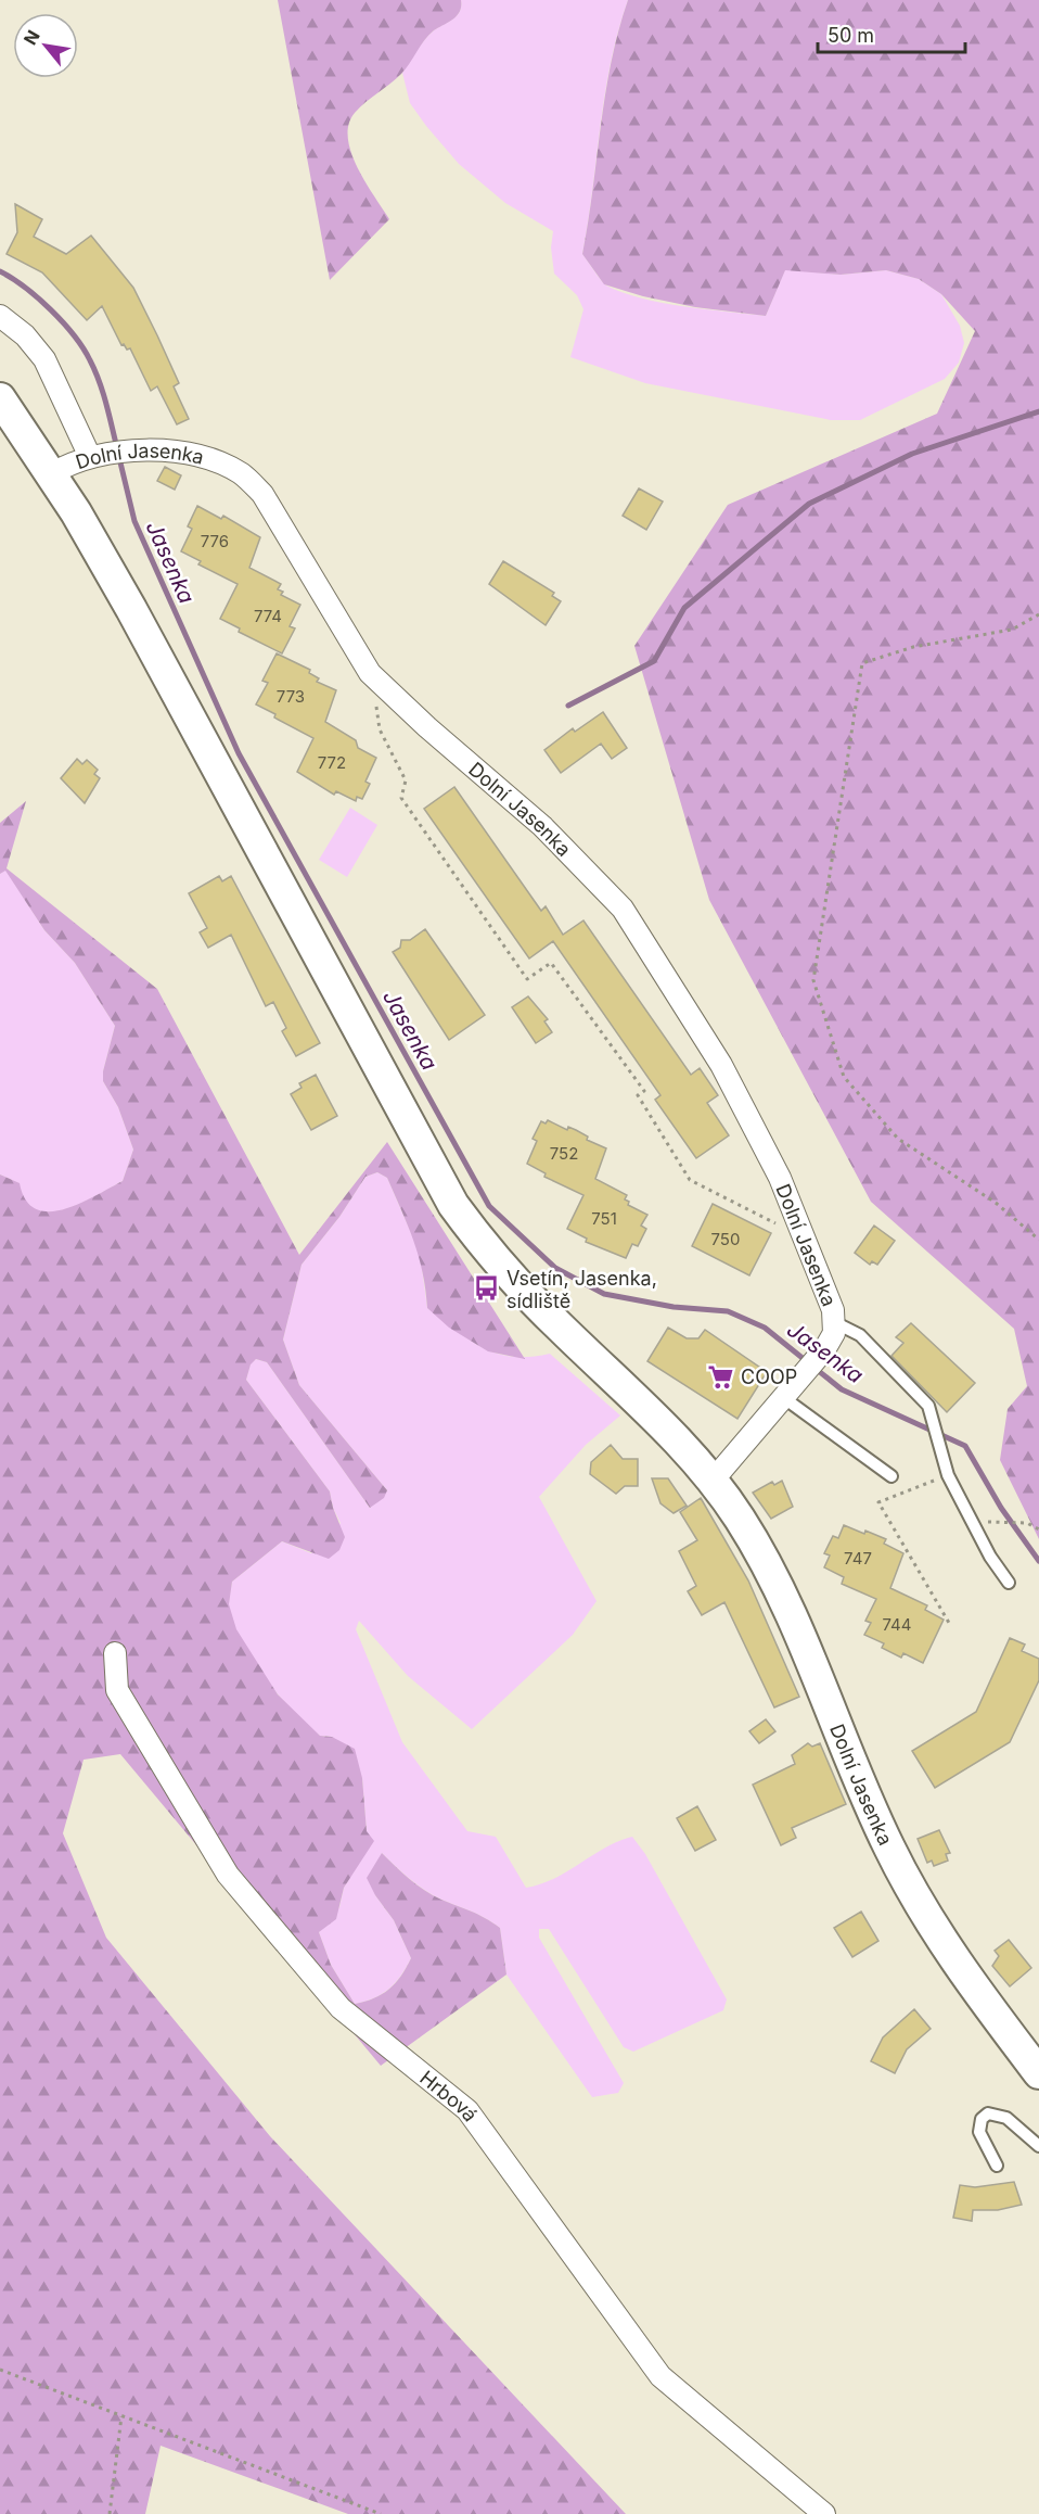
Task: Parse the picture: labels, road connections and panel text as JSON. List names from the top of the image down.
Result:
{
  "streets": {
    "street": ["Dolní Jasenka", "Hrbová"]
  },
  "water": ["Jasenka"],
  "places": {
    "bus stop": ["Vsetín, Jasenka, sídliště"],
    "supermarket": ["COOP"]
  },
  "house_numbers": [
    "776",
    "774",
    "773",
    "772",
    "752",
    "751",
    "750",
    "747",
    "744"
  ],
  "scale_bar": "50 m",
  "north": "top left"
}
